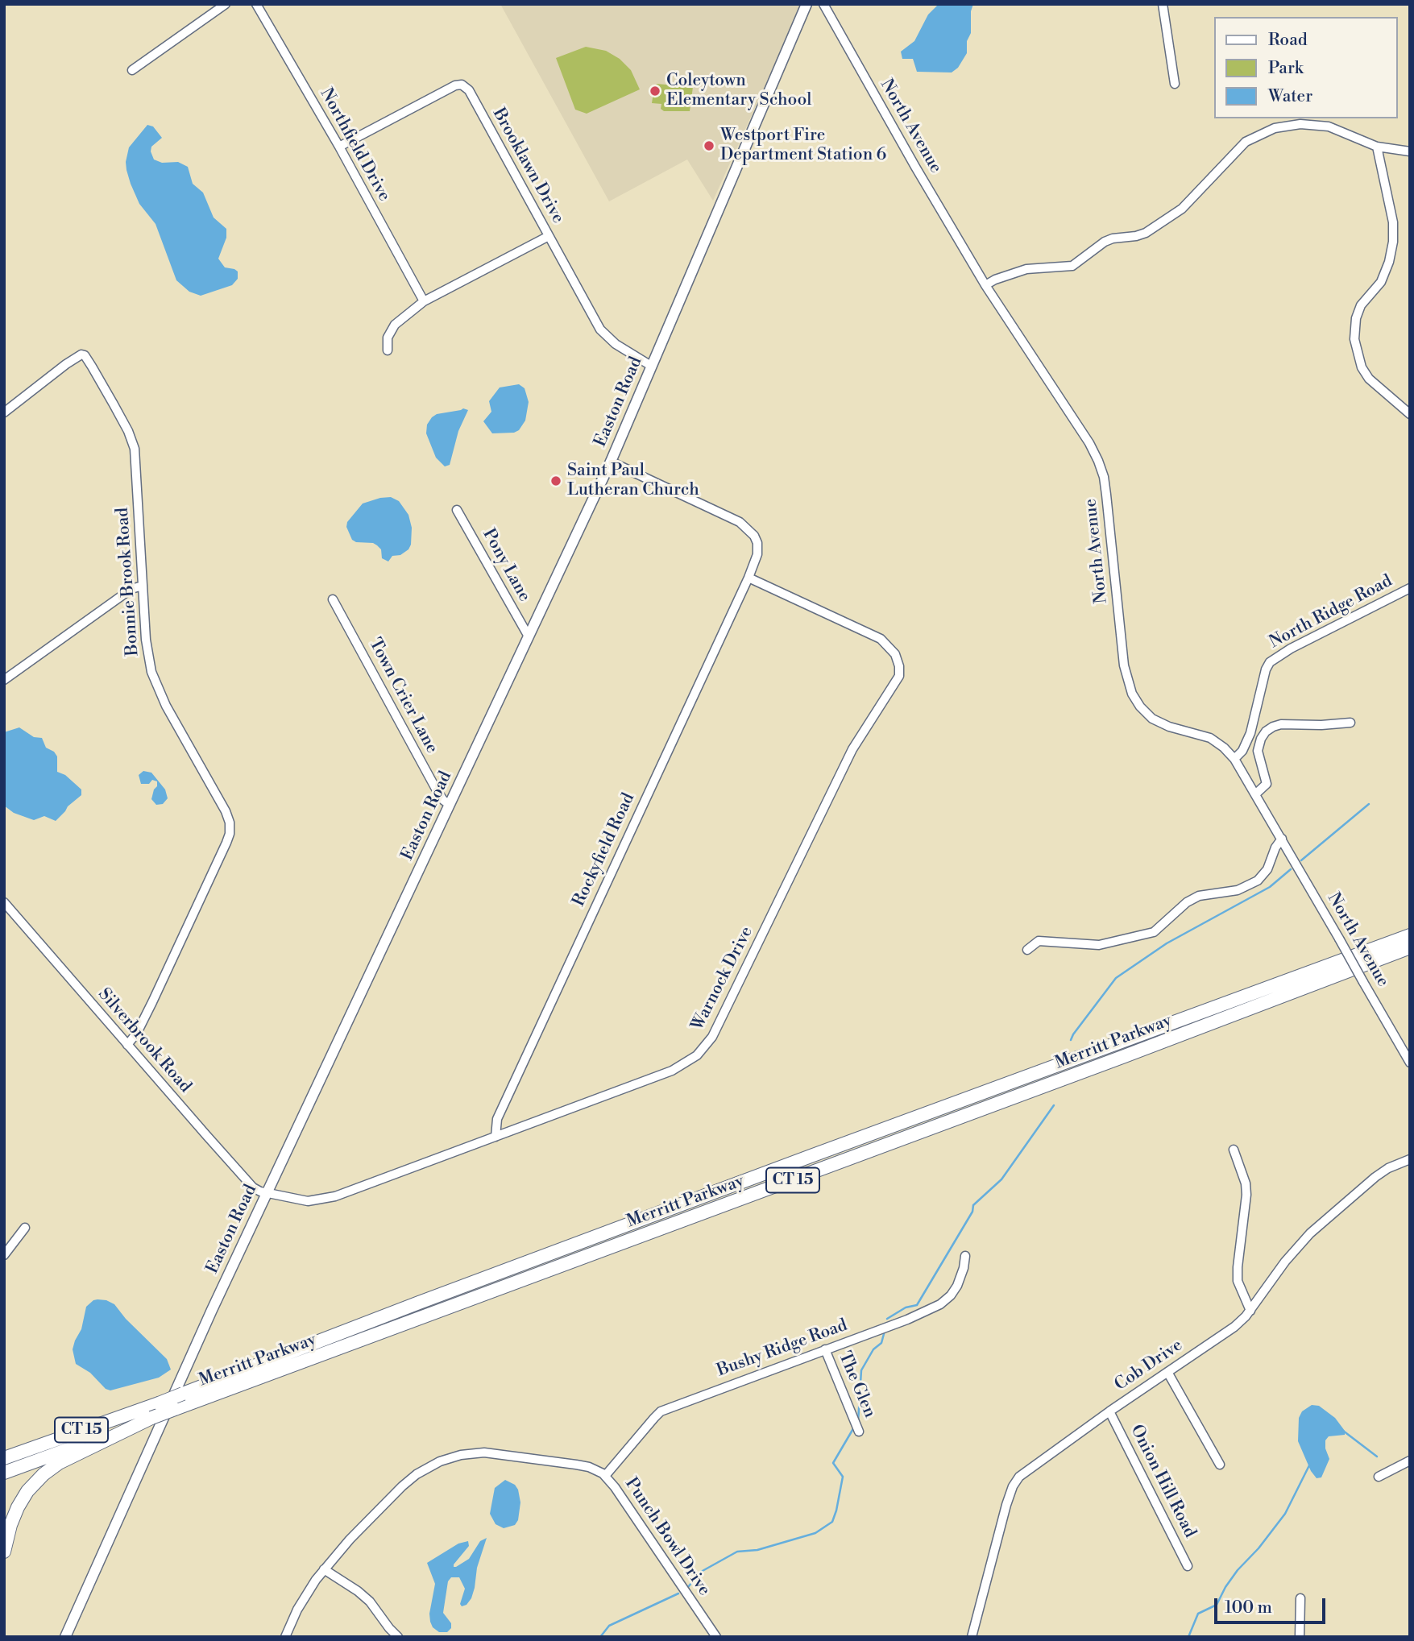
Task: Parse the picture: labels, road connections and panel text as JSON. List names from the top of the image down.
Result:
{
  "streets": {
    "highway": ["Merritt Parkway", "CT 15"],
    "main road": ["Easton Road"],
    "street": [
      "North Avenue",
      "Northfield Drive",
      "Brooklawn Drive",
      "Pony Lane",
      "Bonnie Brook Road",
      "North Ridge Road",
      "Town Crier Lane",
      "Rockyfield Road",
      "Warnock Drive",
      "Silverbrook Road",
      "Bushy Ridge Road",
      "Cob Drive",
      "The Glen",
      "Onion Hill Road",
      "Punch Bowl Drive"
    ]
  },
  "crossings": [
    ["North Avenue", "North Ridge Road"],
    ["Northfield Drive", "Brooklawn Drive"],
    ["Brooklawn Drive", "Easton Road"],
    ["Easton Road", "Pony Lane"],
    ["Easton Road", "Town Crier Lane"],
    ["Easton Road", "Rockyfield Road"],
    ["Easton Road", "Warnock Drive"],
    ["Easton Road", "Silverbrook Road"],
    ["Bonnie Brook Road", "Silverbrook Road"],
    ["Rockyfield Road", "Warnock Drive"],
    ["Warnock Drive", "Silverbrook Road"],
    ["Bushy Ridge Road", "The Glen"],
    ["Bushy Ridge Road", "Punch Bowl Drive"],
    ["Cob Drive", "Onion Hill Road"]
  ],
  "places": ["Coleytown Elementary School", "Westport Fire Department Station 6", "Saint Paul Lutheran Church"],
  "legend": ["Road", "Park", "Water"],
  "scale_bar": "100 m"
}
